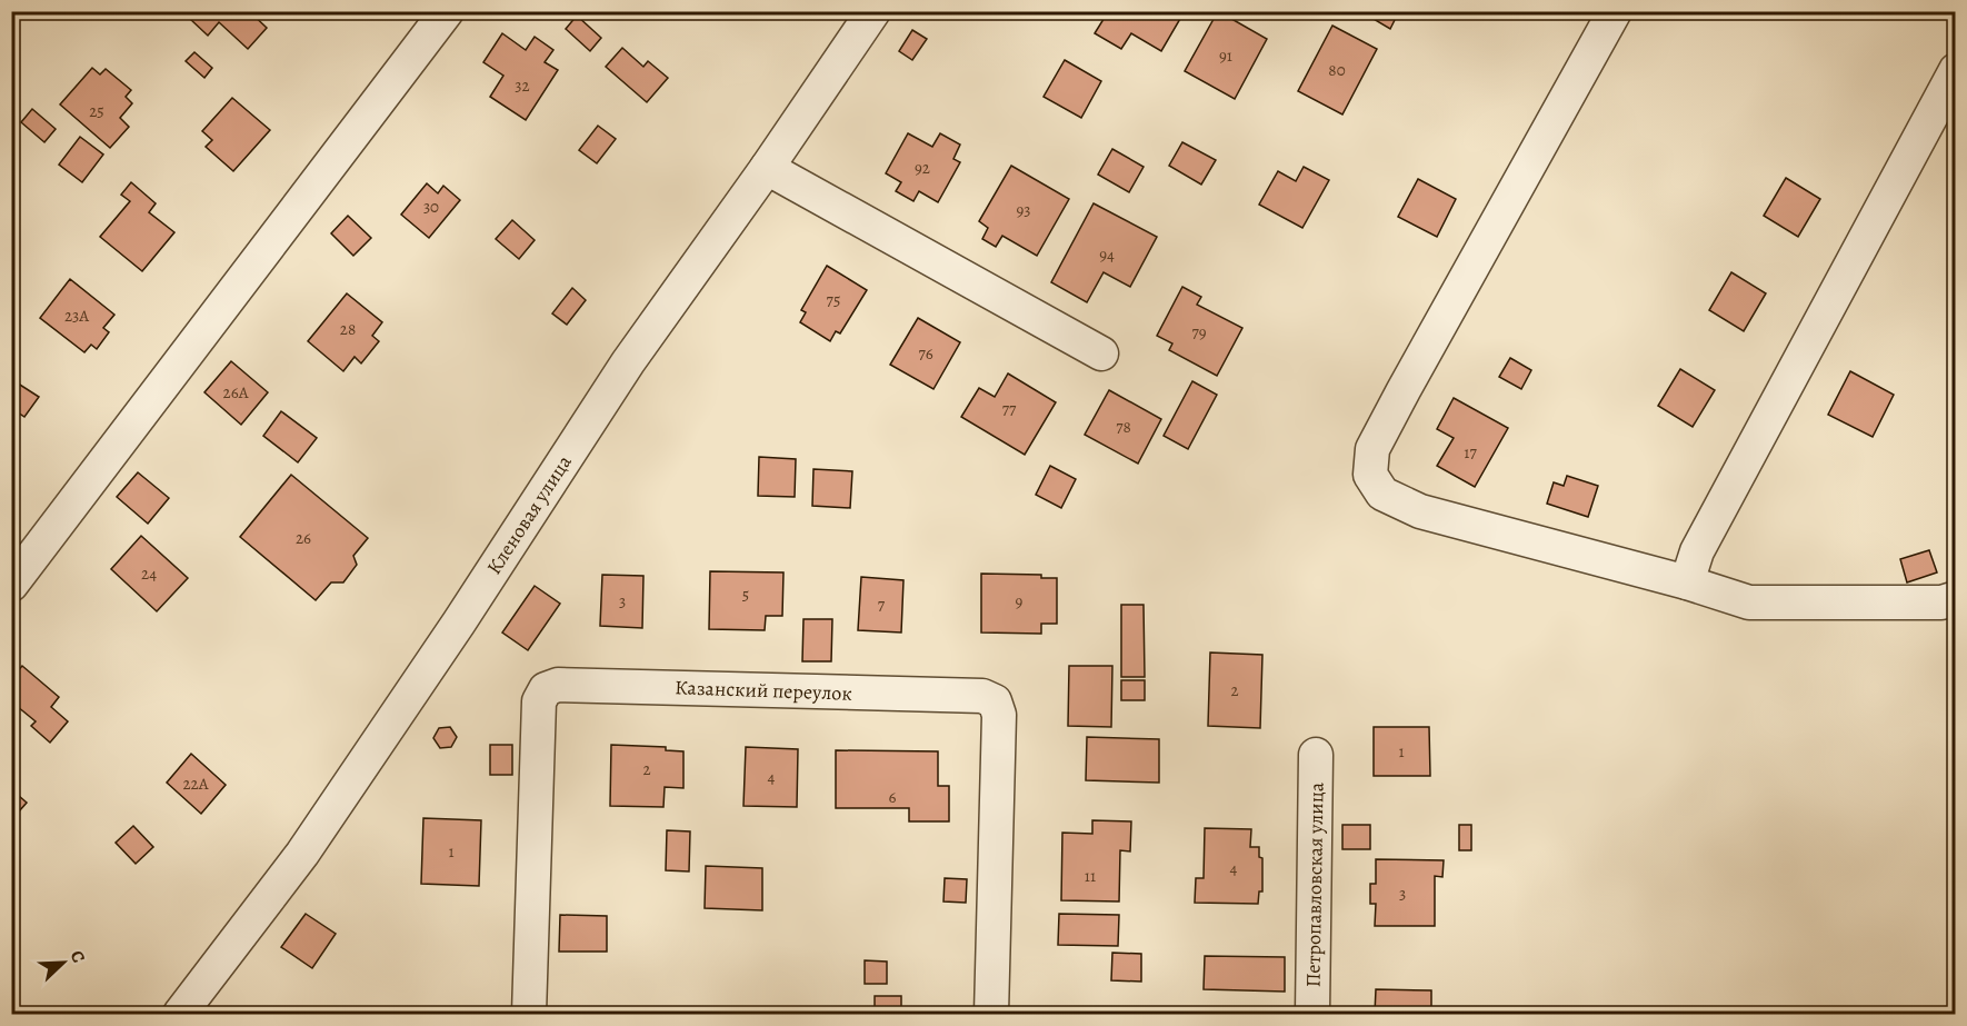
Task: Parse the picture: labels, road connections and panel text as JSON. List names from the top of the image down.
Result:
{
  "streets": {
    "street": ["Кленовая улица", "Казанский переулок", "Петропавловская улица"]
  },
  "house_numbers": [
    "91",
    "80",
    "32",
    "25",
    "92",
    "30",
    "93",
    "94",
    "75",
    "23А",
    "28",
    "79",
    "76",
    "26А",
    "77",
    "78",
    "17",
    "26",
    "24",
    "5",
    "3",
    "9",
    "7",
    "2",
    "1",
    "2",
    "4",
    "22А",
    "6",
    "1",
    "4",
    "11",
    "3"
  ],
  "north": "top right"
}
